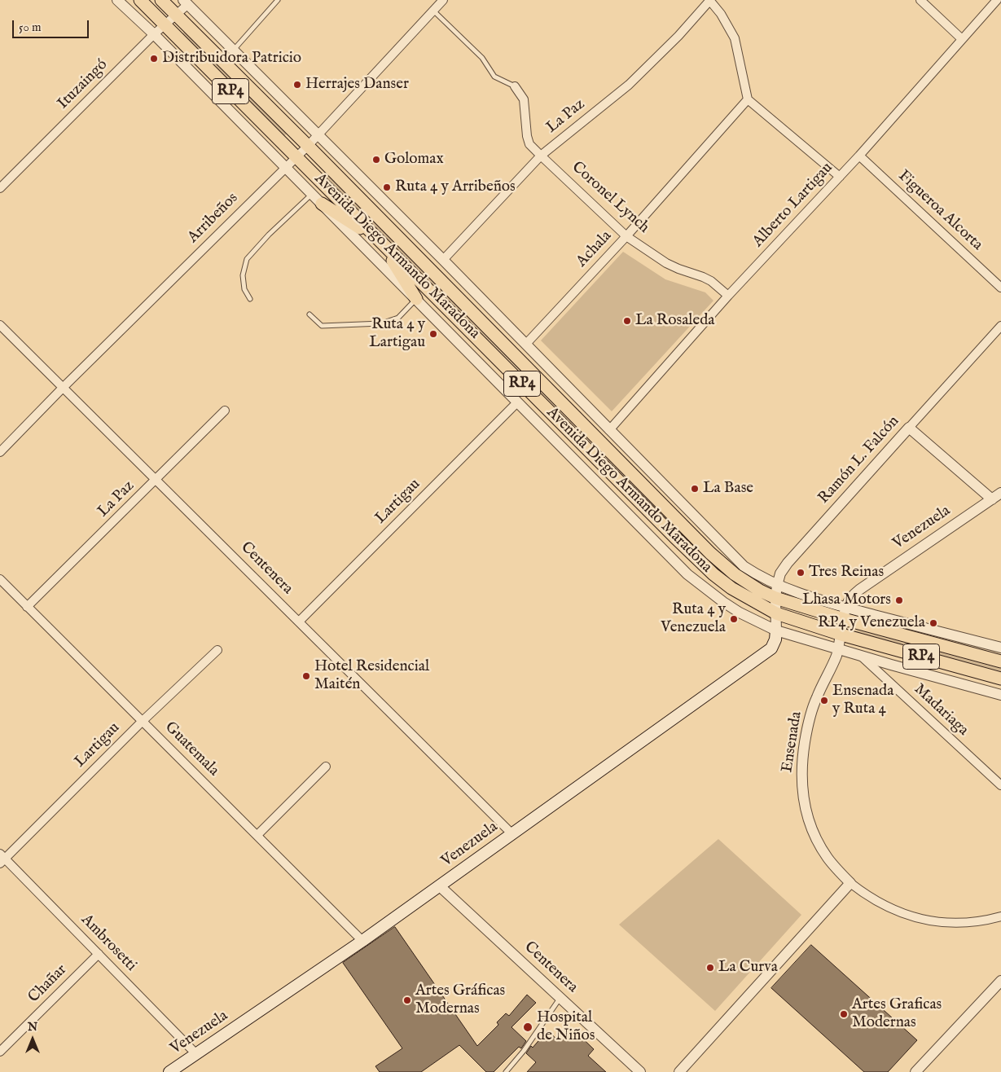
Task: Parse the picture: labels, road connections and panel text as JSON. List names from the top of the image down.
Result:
{
  "streets": {
    "main road": ["RP4", "Avenida Diego Armando Maradona", "Venezuela"],
    "street": [
      "Ituzaingó",
      "La Paz",
      "Coronel Lynch",
      "Alberto Lartigau",
      "Figueroa Alcorta",
      "Arribeños",
      "Achala",
      "Ramón L. Falcón",
      "Lartigau",
      "Centenera",
      "Madariaga",
      "Ensenada",
      "Guatemala",
      "Ambrosetti",
      "Chañar"
    ]
  },
  "crossings": [
    ["Ituzaingó", "Avenida Diego Armando Maradona"],
    ["La Paz", "Coronel Lynch"],
    ["La Paz", "Avenida Diego Armando Maradona"],
    ["La Paz", "Centenera"],
    ["La Paz", "Guatemala"],
    ["Coronel Lynch", "Alberto Lartigau"],
    ["Coronel Lynch", "Achala"],
    ["Alberto Lartigau", "Figueroa Alcorta"],
    ["Alberto Lartigau", "Avenida Diego Armando Maradona"],
    ["Arribeños", "Avenida Diego Armando Maradona"],
    ["Arribeños", "Centenera"],
    ["Achala", "Avenida Diego Armando Maradona"],
    ["Avenida Diego Armando Maradona", "Ramón L. Falcón"],
    ["Avenida Diego Armando Maradona", "Lartigau"],
    ["Avenida Diego Armando Maradona", "Venezuela"],
    ["Avenida Diego Armando Maradona", "Madariaga"],
    ["Avenida Diego Armando Maradona", "Ensenada"],
    ["Ramón L. Falcón", "Venezuela"],
    ["Lartigau", "Centenera"],
    ["Lartigau", "Guatemala"],
    ["Lartigau", "Ambrosetti"],
    ["Venezuela", "Centenera"],
    ["Venezuela", "Ensenada"],
    ["Venezuela", "Guatemala"],
    ["Venezuela", "Ambrosetti"],
    ["Ambrosetti", "Chañar"]
  ],
  "places": [
    "Distribuidora Patricio",
    "Herrajes Danser",
    "Golomax",
    "Ruta 4 y Arribeños",
    "La Rosaleda",
    "Ruta 4 y Lartigau",
    "La Base",
    "Tres Reinas",
    "Lhasa Motors",
    "Ruta 4 y Venezuela",
    "RP4 y Venezuela",
    "Hotel Residencial Maitén",
    "Ensenada y Ruta 4",
    "La Curva",
    "Artes Gráficas Modernas",
    "Artes Graficas Modernas",
    "Hospital de Niños"
  ],
  "scale_bar": "50 m",
  "north": "top"
}
